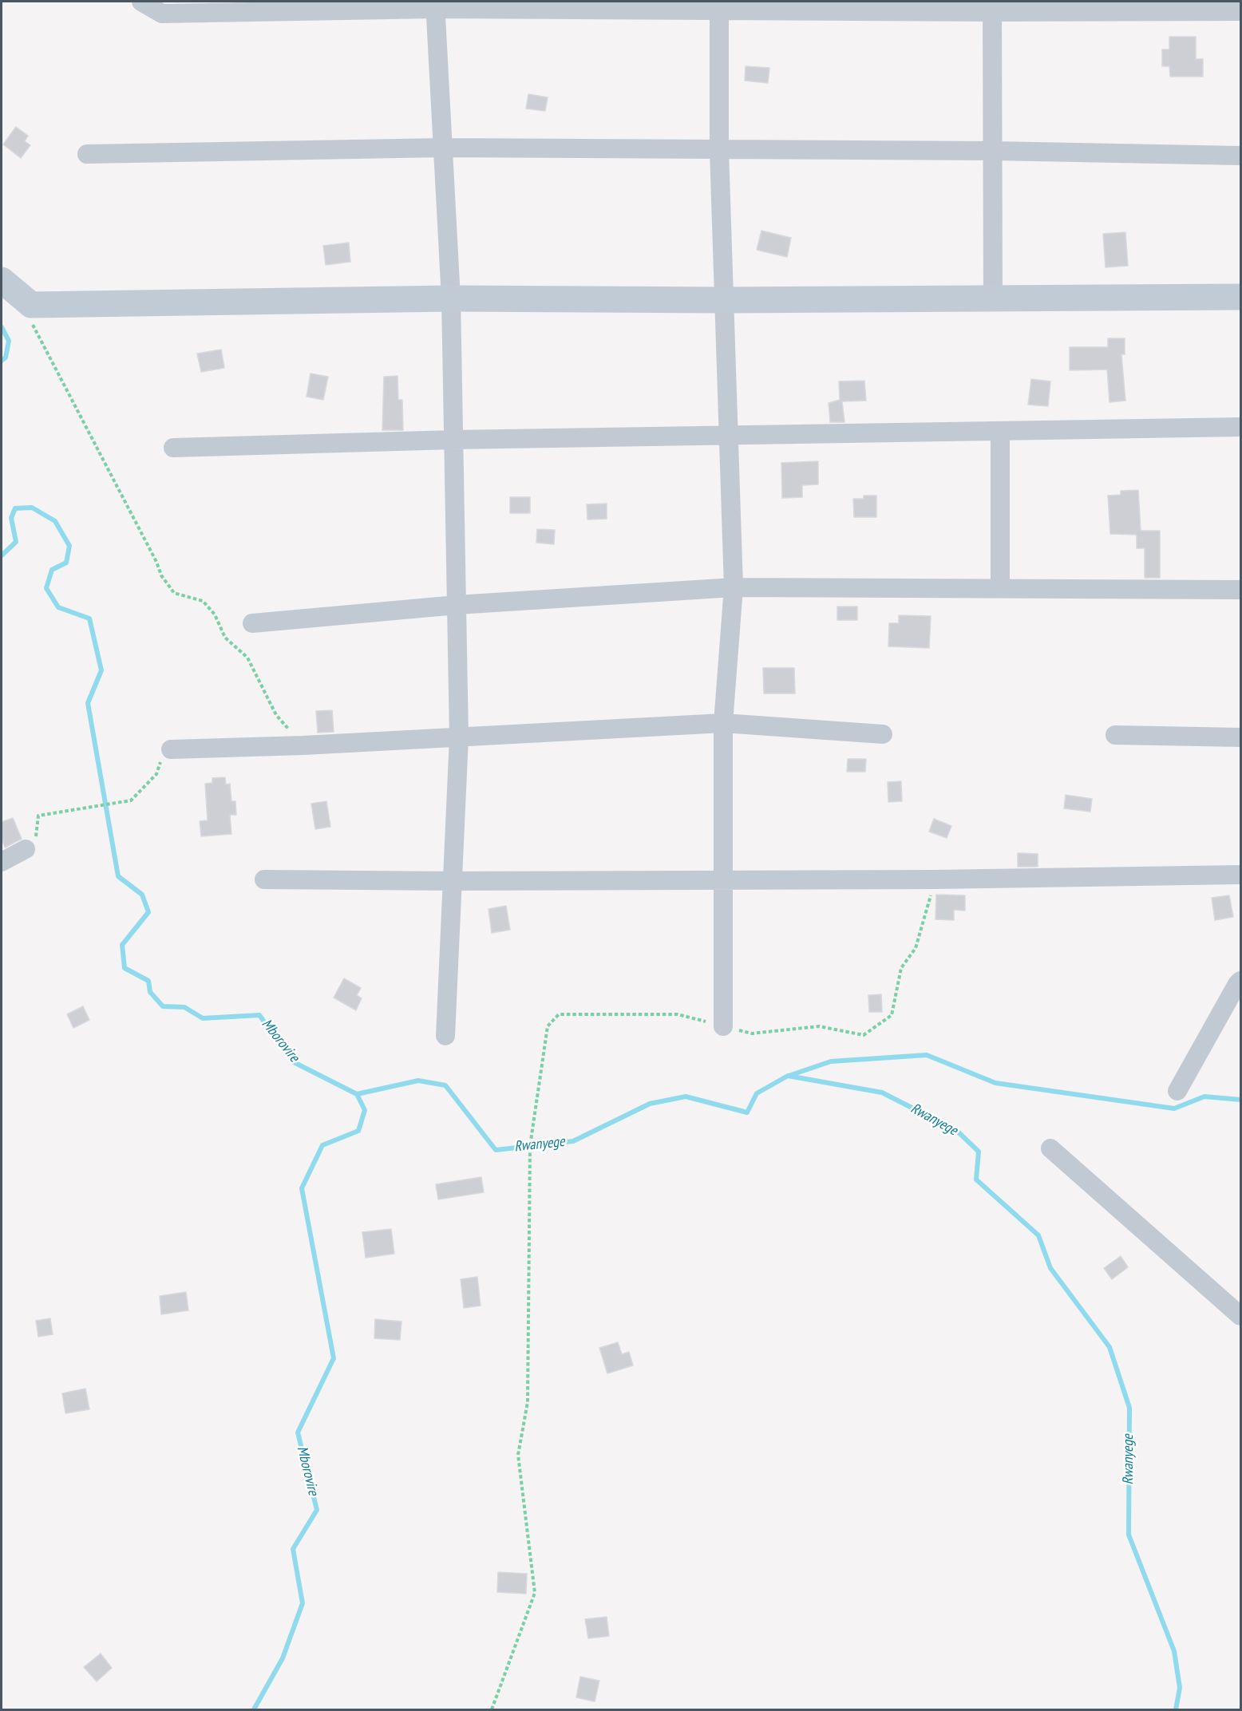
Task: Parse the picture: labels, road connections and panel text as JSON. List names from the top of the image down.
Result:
{
  "water": ["Mborovire", "Rwanyege"]
}
